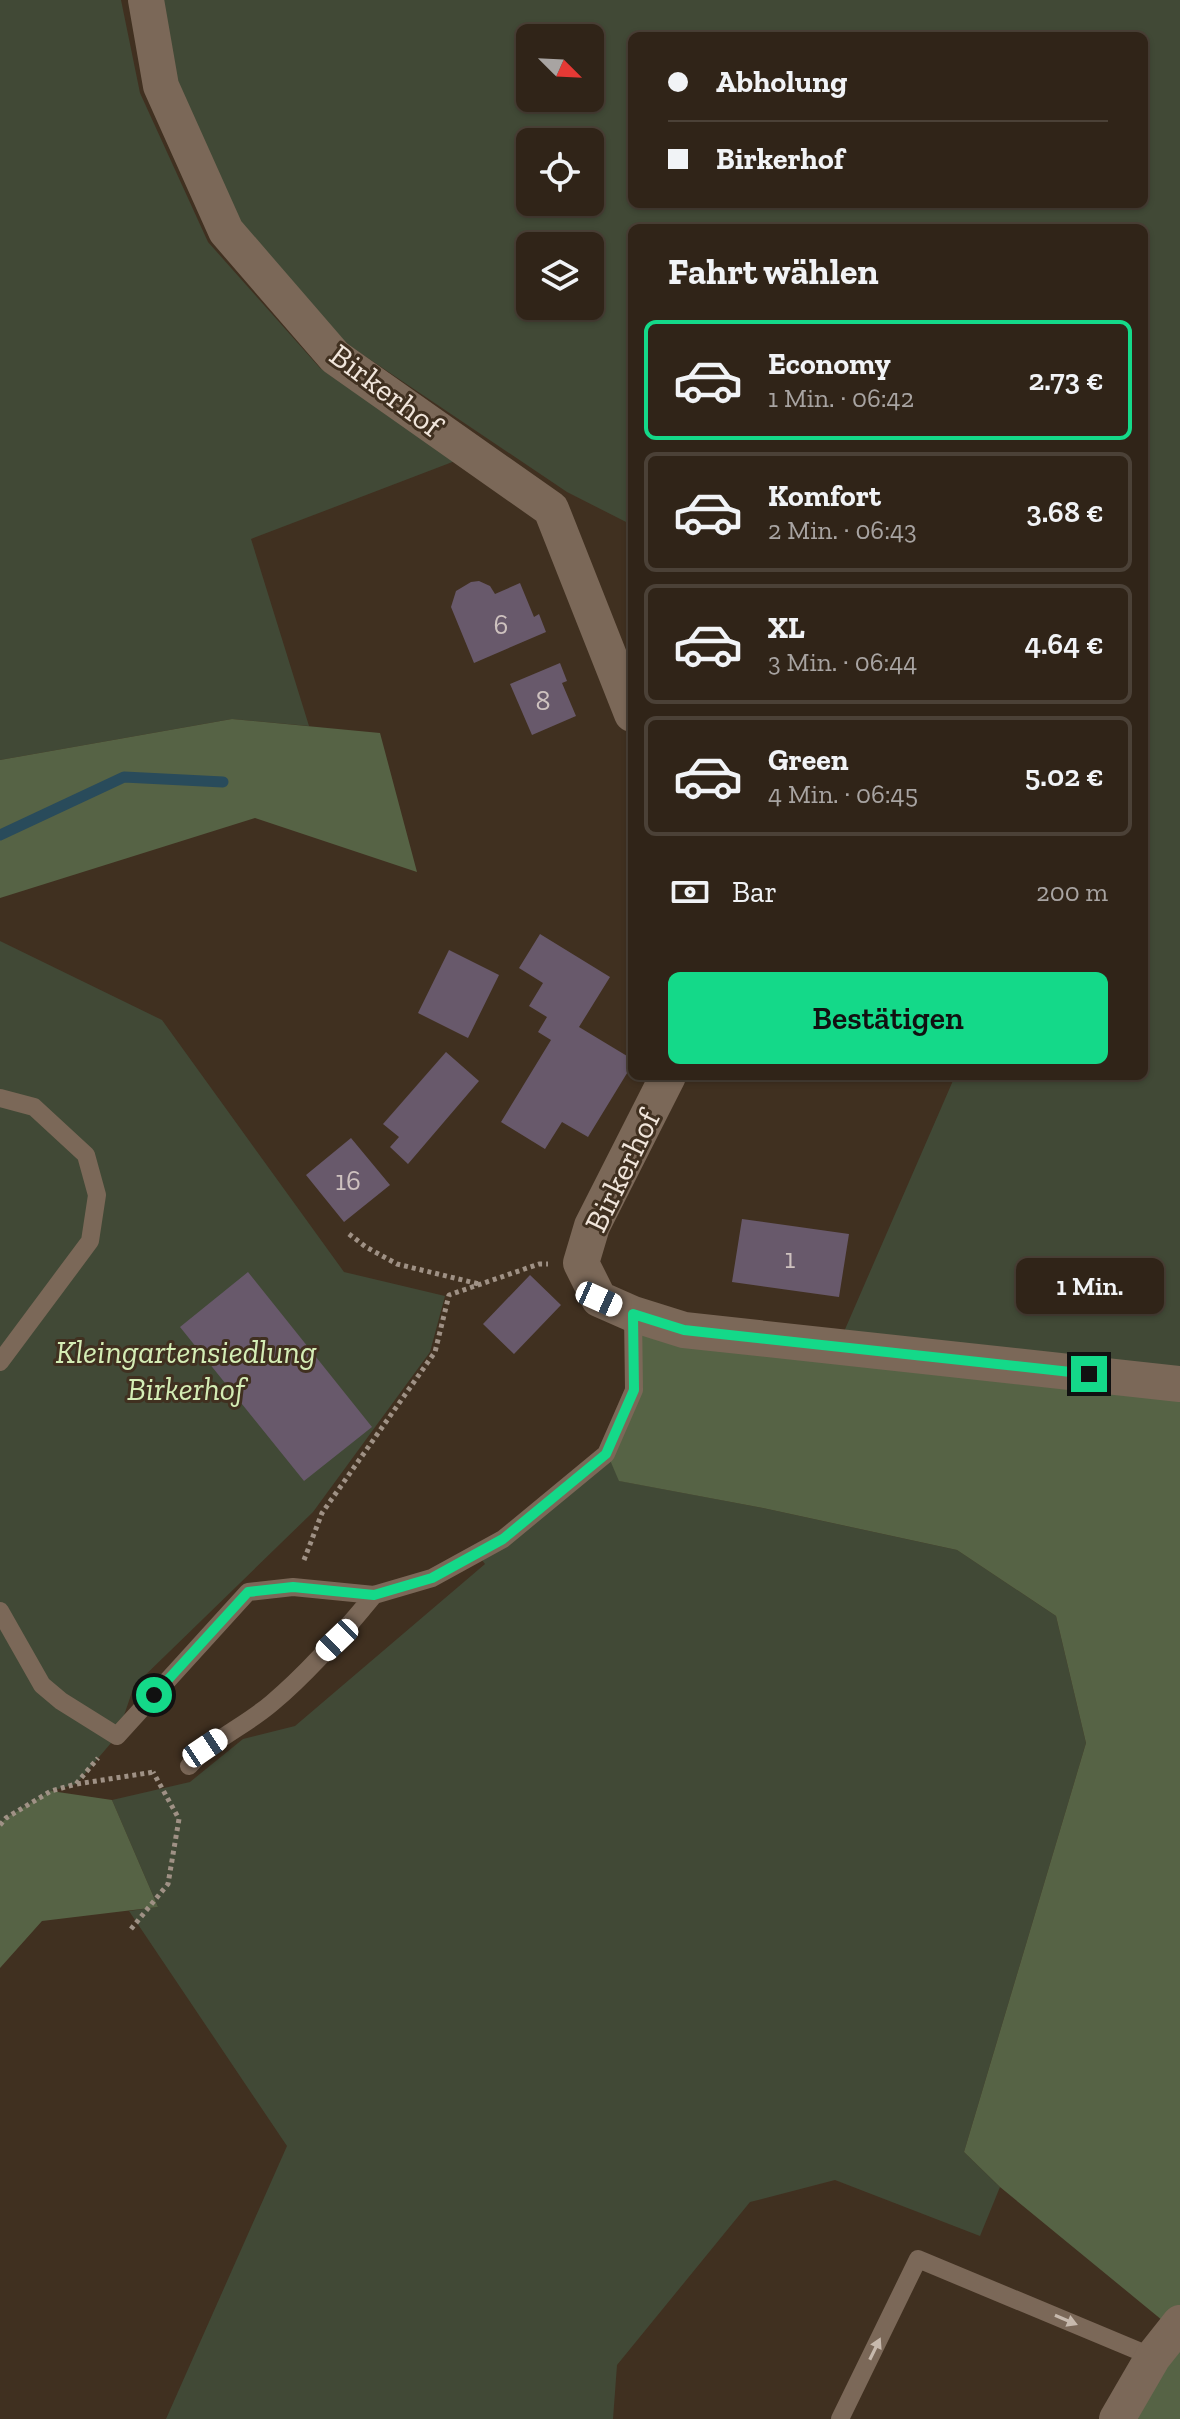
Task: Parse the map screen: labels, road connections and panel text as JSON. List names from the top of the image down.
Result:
{
  "streets": {
    "street": ["Birkerhof"]
  },
  "parks": ["Kleingartensiedlung Birkerhof"],
  "house_numbers": [
    "6",
    "8",
    "16",
    "1"
  ],
  "north": "bottom right",
  "page": {
    "banner": ["Abholung", "Birkerhof"],
    "heading": "Fahrt wählen",
    "list": [
      {
        "name": "Economy",
        "note": "1 Min. · 06:42",
        "value": "2.73 €"
      },
      {
        "name": "Komfort",
        "note": "2 Min. · 06:43",
        "value": "3.68 €"
      },
      {
        "name": "XL",
        "note": "3 Min. · 06:44",
        "value": "4.64 €"
      },
      {
        "name": "Green",
        "note": "4 Min. · 06:45",
        "value": "5.02 €"
      }
    ],
    "pay": ["Bar", "200 m"],
    "buttons": "Bestätigen",
    "bubble": "1 Min."
  }
}
